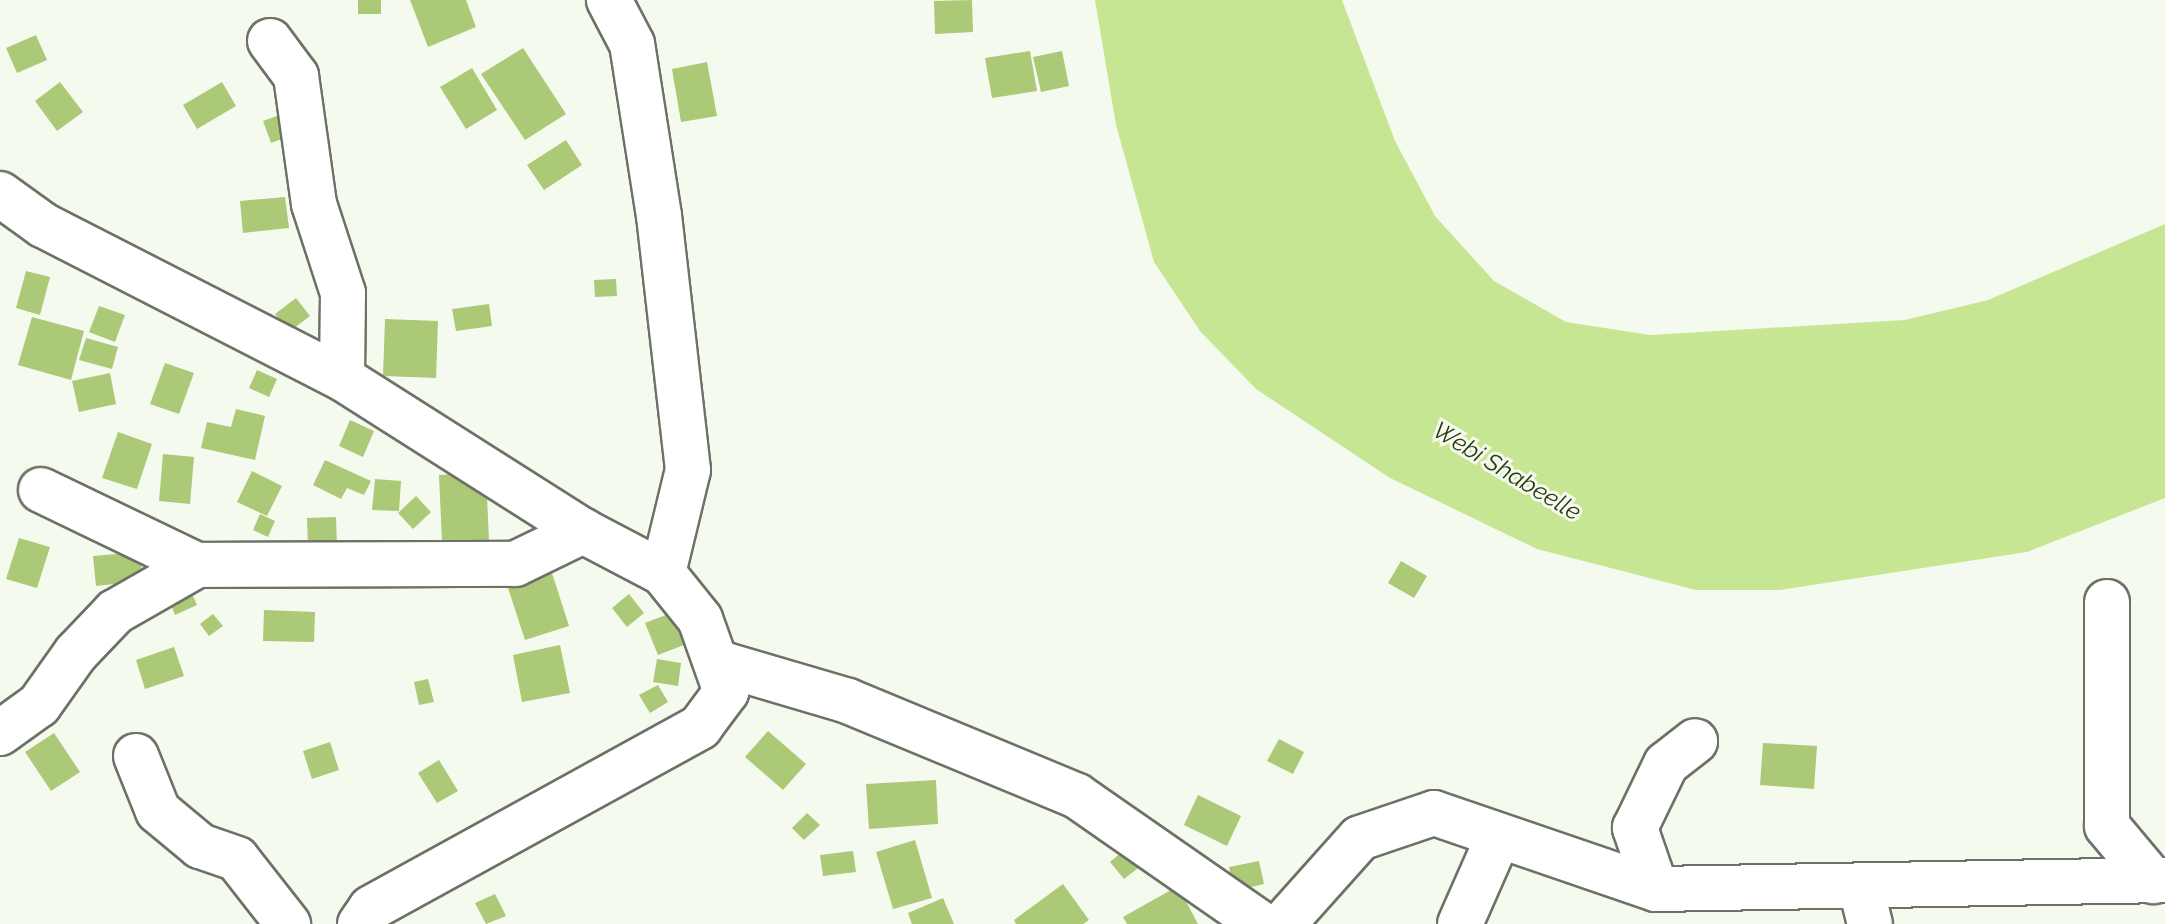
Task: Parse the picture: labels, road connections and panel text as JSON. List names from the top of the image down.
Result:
{
  "water": ["Webi Shabeelle"]
}
